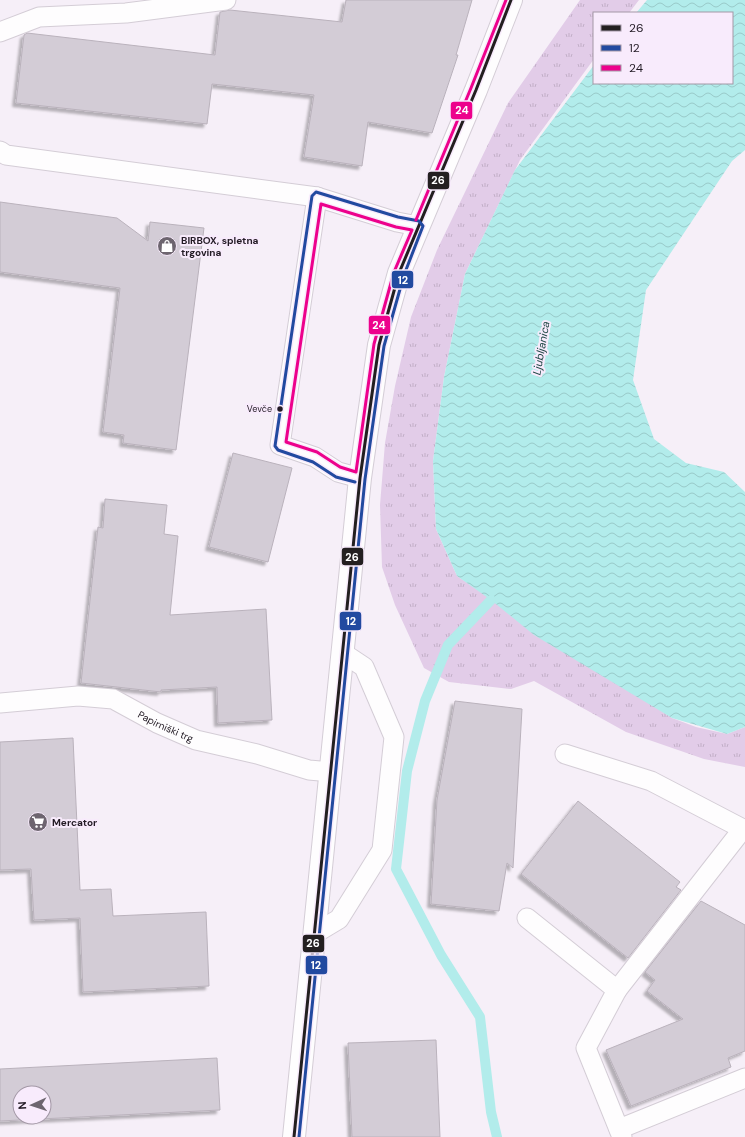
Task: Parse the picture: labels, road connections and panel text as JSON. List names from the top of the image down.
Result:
{
  "streets": {
    "lane": ["Papirniški trg"]
  },
  "water": ["Ljubljanica"],
  "places": {
    "shop": ["BIRBOX, spletna trgovina"],
    "other": ["Vevče"],
    "supermarket": ["Mercator"]
  },
  "lines": ["transit line 26", "transit line 24", "transit line 12"],
  "legend": ["26", "12", "24"],
  "north": "left"
}
